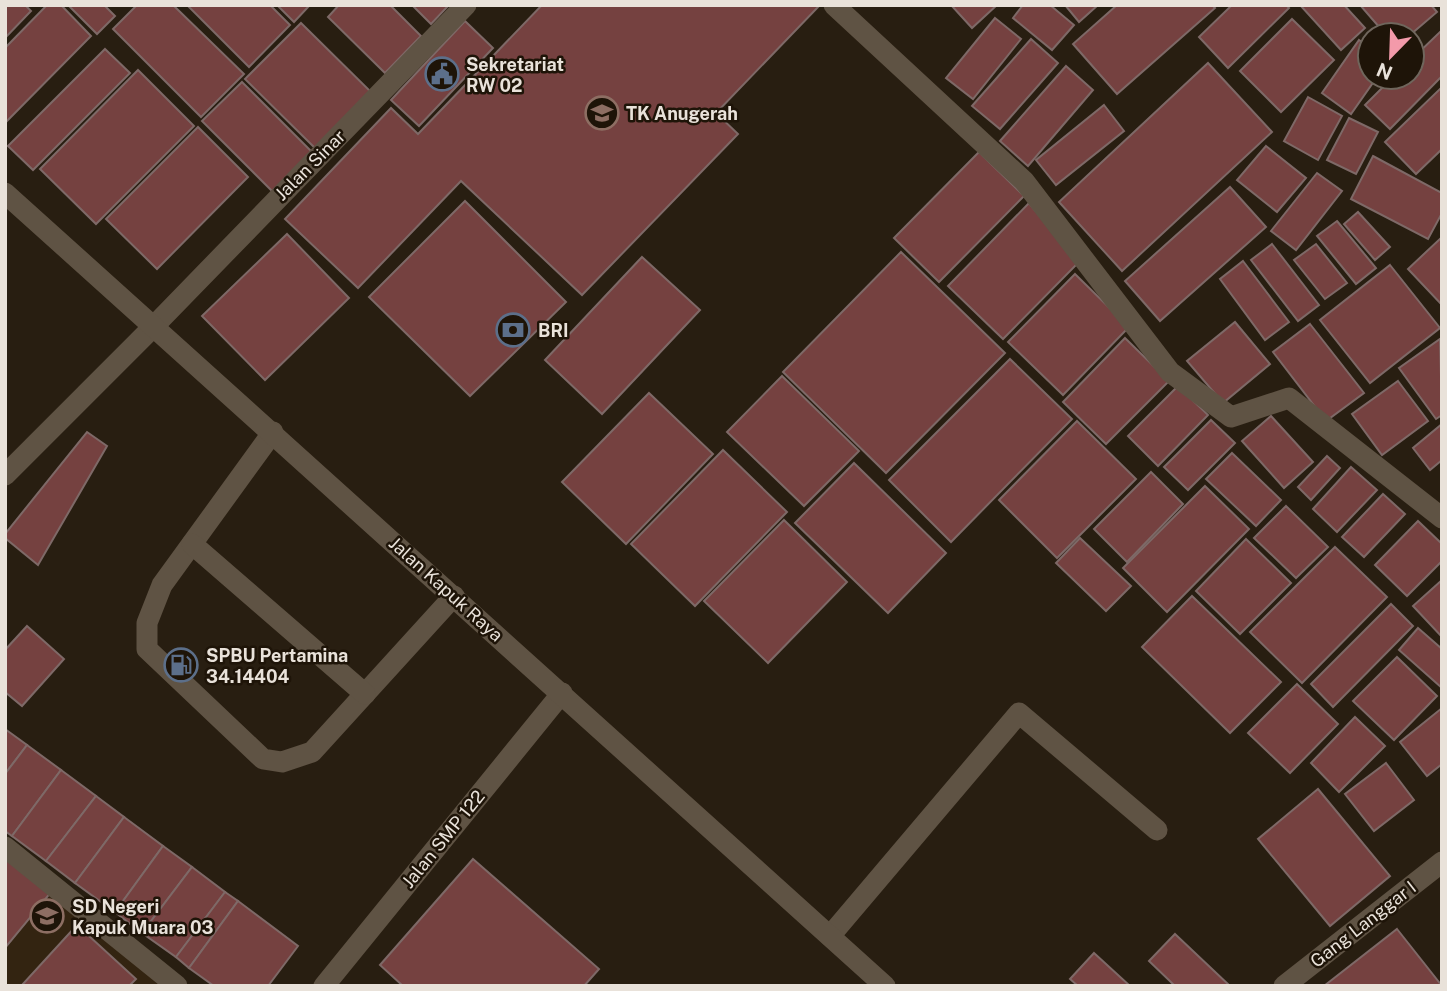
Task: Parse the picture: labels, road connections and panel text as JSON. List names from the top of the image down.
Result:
{
  "streets": {
    "street": [
      "Jalan Sinar",
      "Jalan Kapuk Raya",
      "Jalan SMP 122",
      "Gang Langgar I"
    ]
  },
  "crossings": [
    ["Jalan Sinar", "Jalan Kapuk Raya"],
    ["Jalan Kapuk Raya", "Jalan SMP 122"]
  ],
  "places": {
    "public building": ["Sekretariat RW 02"],
    "school or university": ["TK Anugerah", "SD Negeri Kapuk Muara 03"],
    "bank": ["BRI"],
    "fuel station": ["SPBU Pertamina 34.14404"]
  },
  "north": "bottom left"
}
